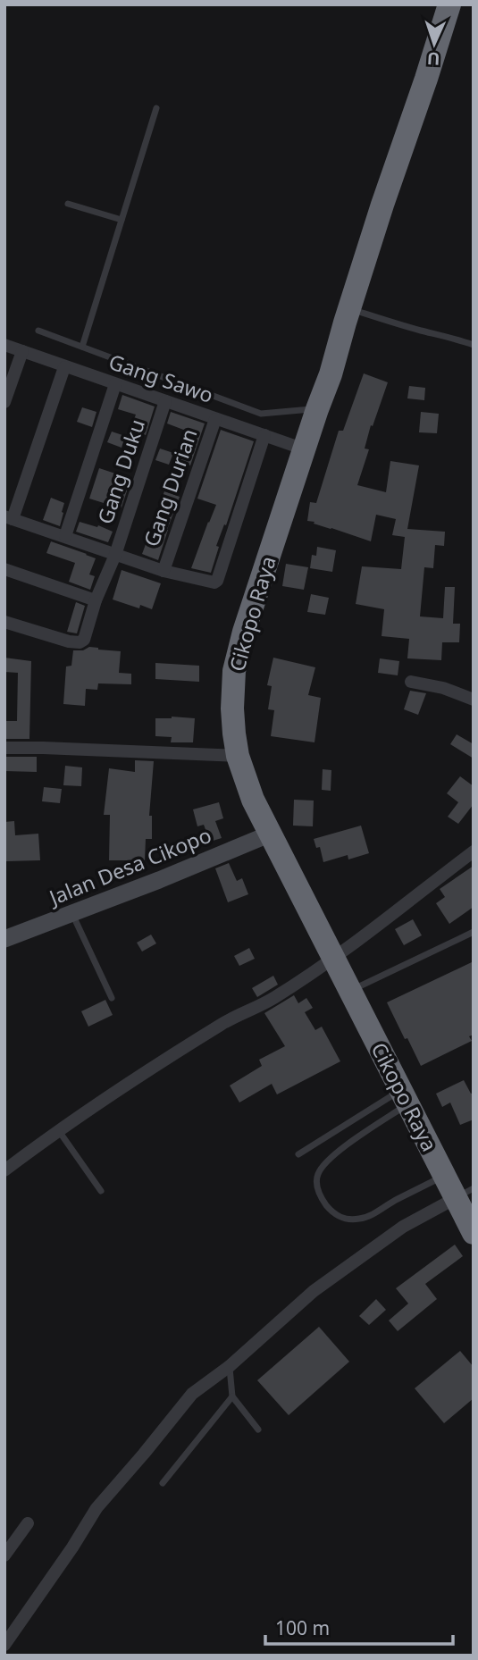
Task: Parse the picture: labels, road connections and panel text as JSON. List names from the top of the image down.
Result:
{
  "streets": {
    "highway": ["Cikopo Raya"],
    "main road": ["Jalan Desa Cikopo"],
    "street": ["Gang Sawo", "Gang Duku", "Gang Durian"]
  },
  "crossings": [
    ["Gang Sawo", "Gang Duku"],
    ["Gang Sawo", "Gang Durian"],
    ["Gang Sawo", "Cikopo Raya"],
    ["Cikopo Raya", "Jalan Desa Cikopo"]
  ],
  "scale_bar": "100 m",
  "north": "bottom"
}
